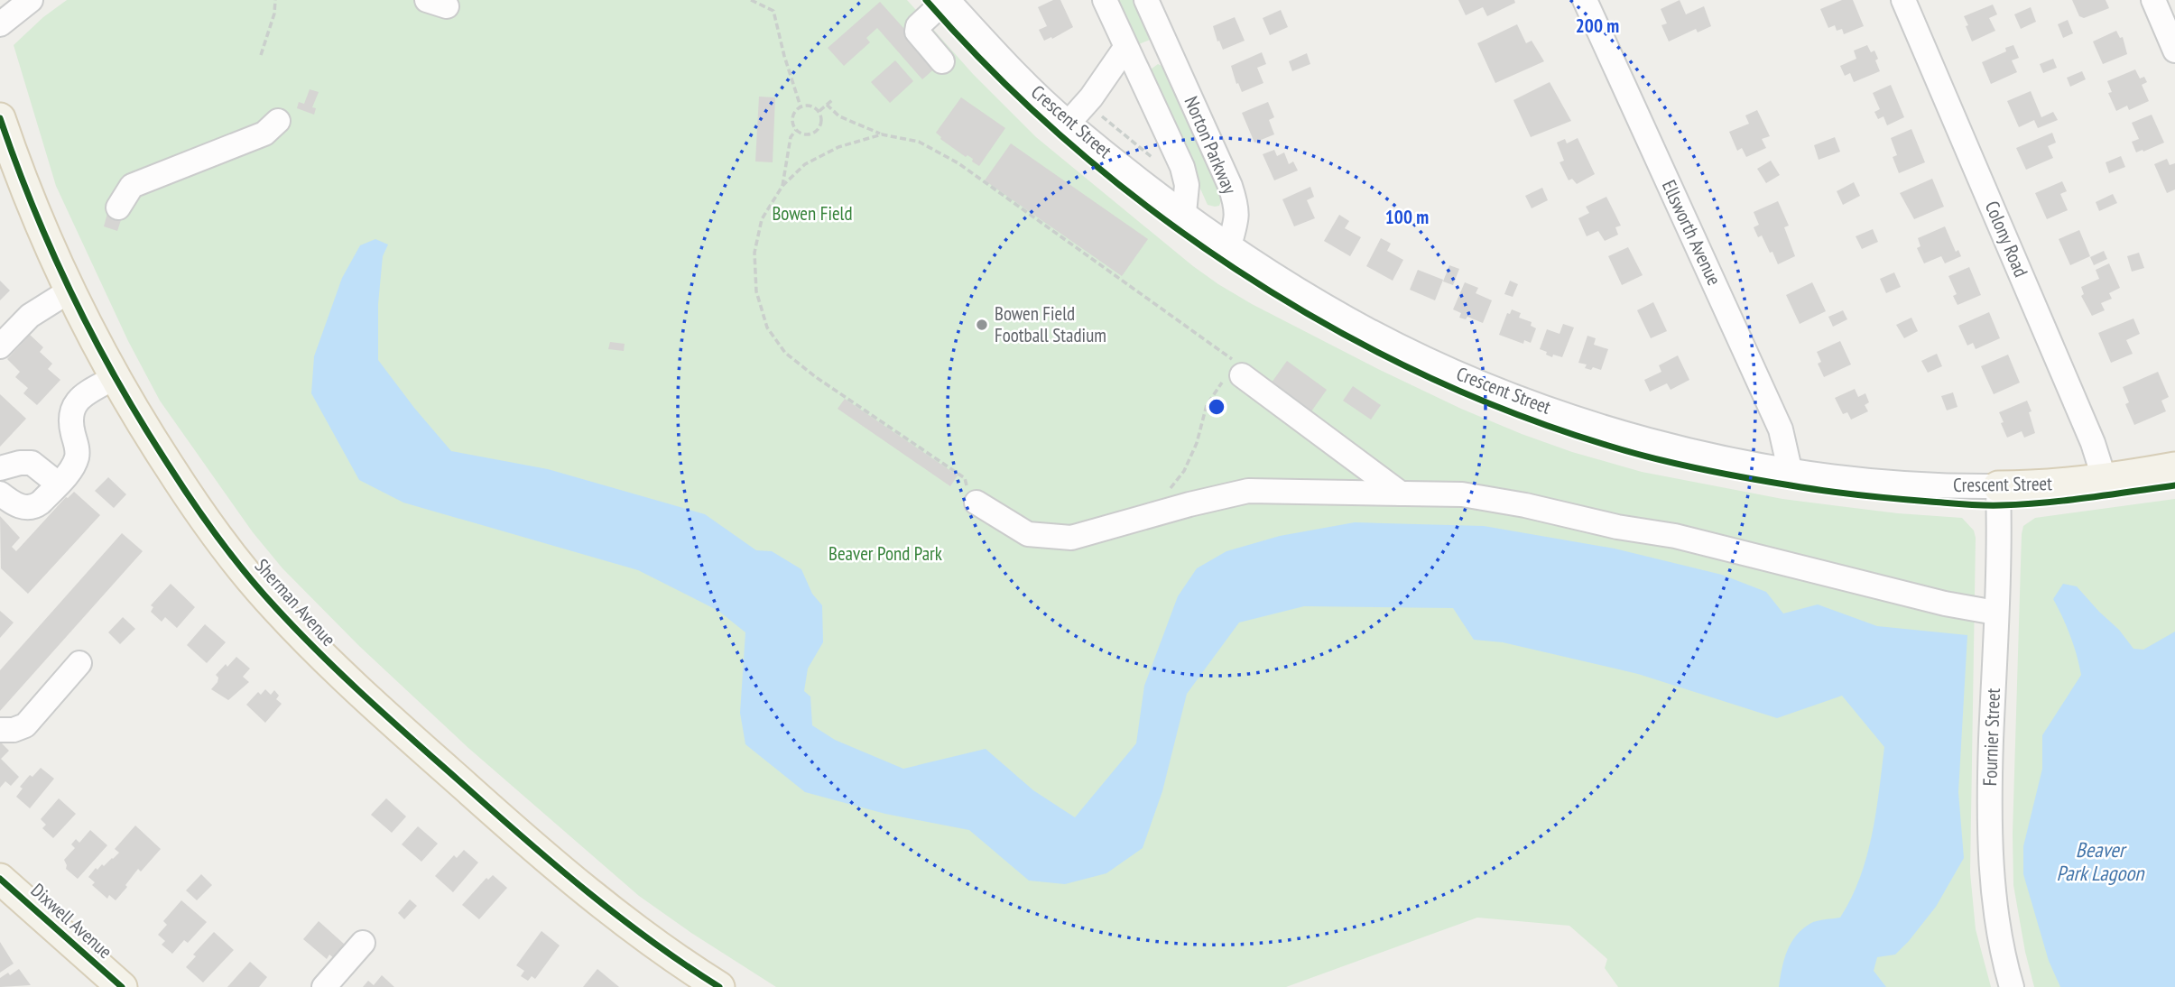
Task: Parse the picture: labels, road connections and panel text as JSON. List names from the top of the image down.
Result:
{
  "streets": {
    "main road": ["Crescent Street", "Sherman Avenue", "Dixwell Avenue"],
    "street": [
      "Norton Parkway",
      "Ellsworth Avenue",
      "Colony Road",
      "Fournier Street"
    ]
  },
  "crossings": [
    ["Crescent Street", "Norton Parkway"],
    ["Crescent Street", "Ellsworth Avenue"],
    ["Crescent Street", "Colony Road"],
    ["Crescent Street", "Fournier Street"]
  ],
  "water": ["Beaver Park Lagoon"],
  "parks": ["Bowen Field", "Beaver Pond Park"],
  "places": ["Bowen Field Football Stadium"],
  "rings": ["200 m", "100 m"]
}
